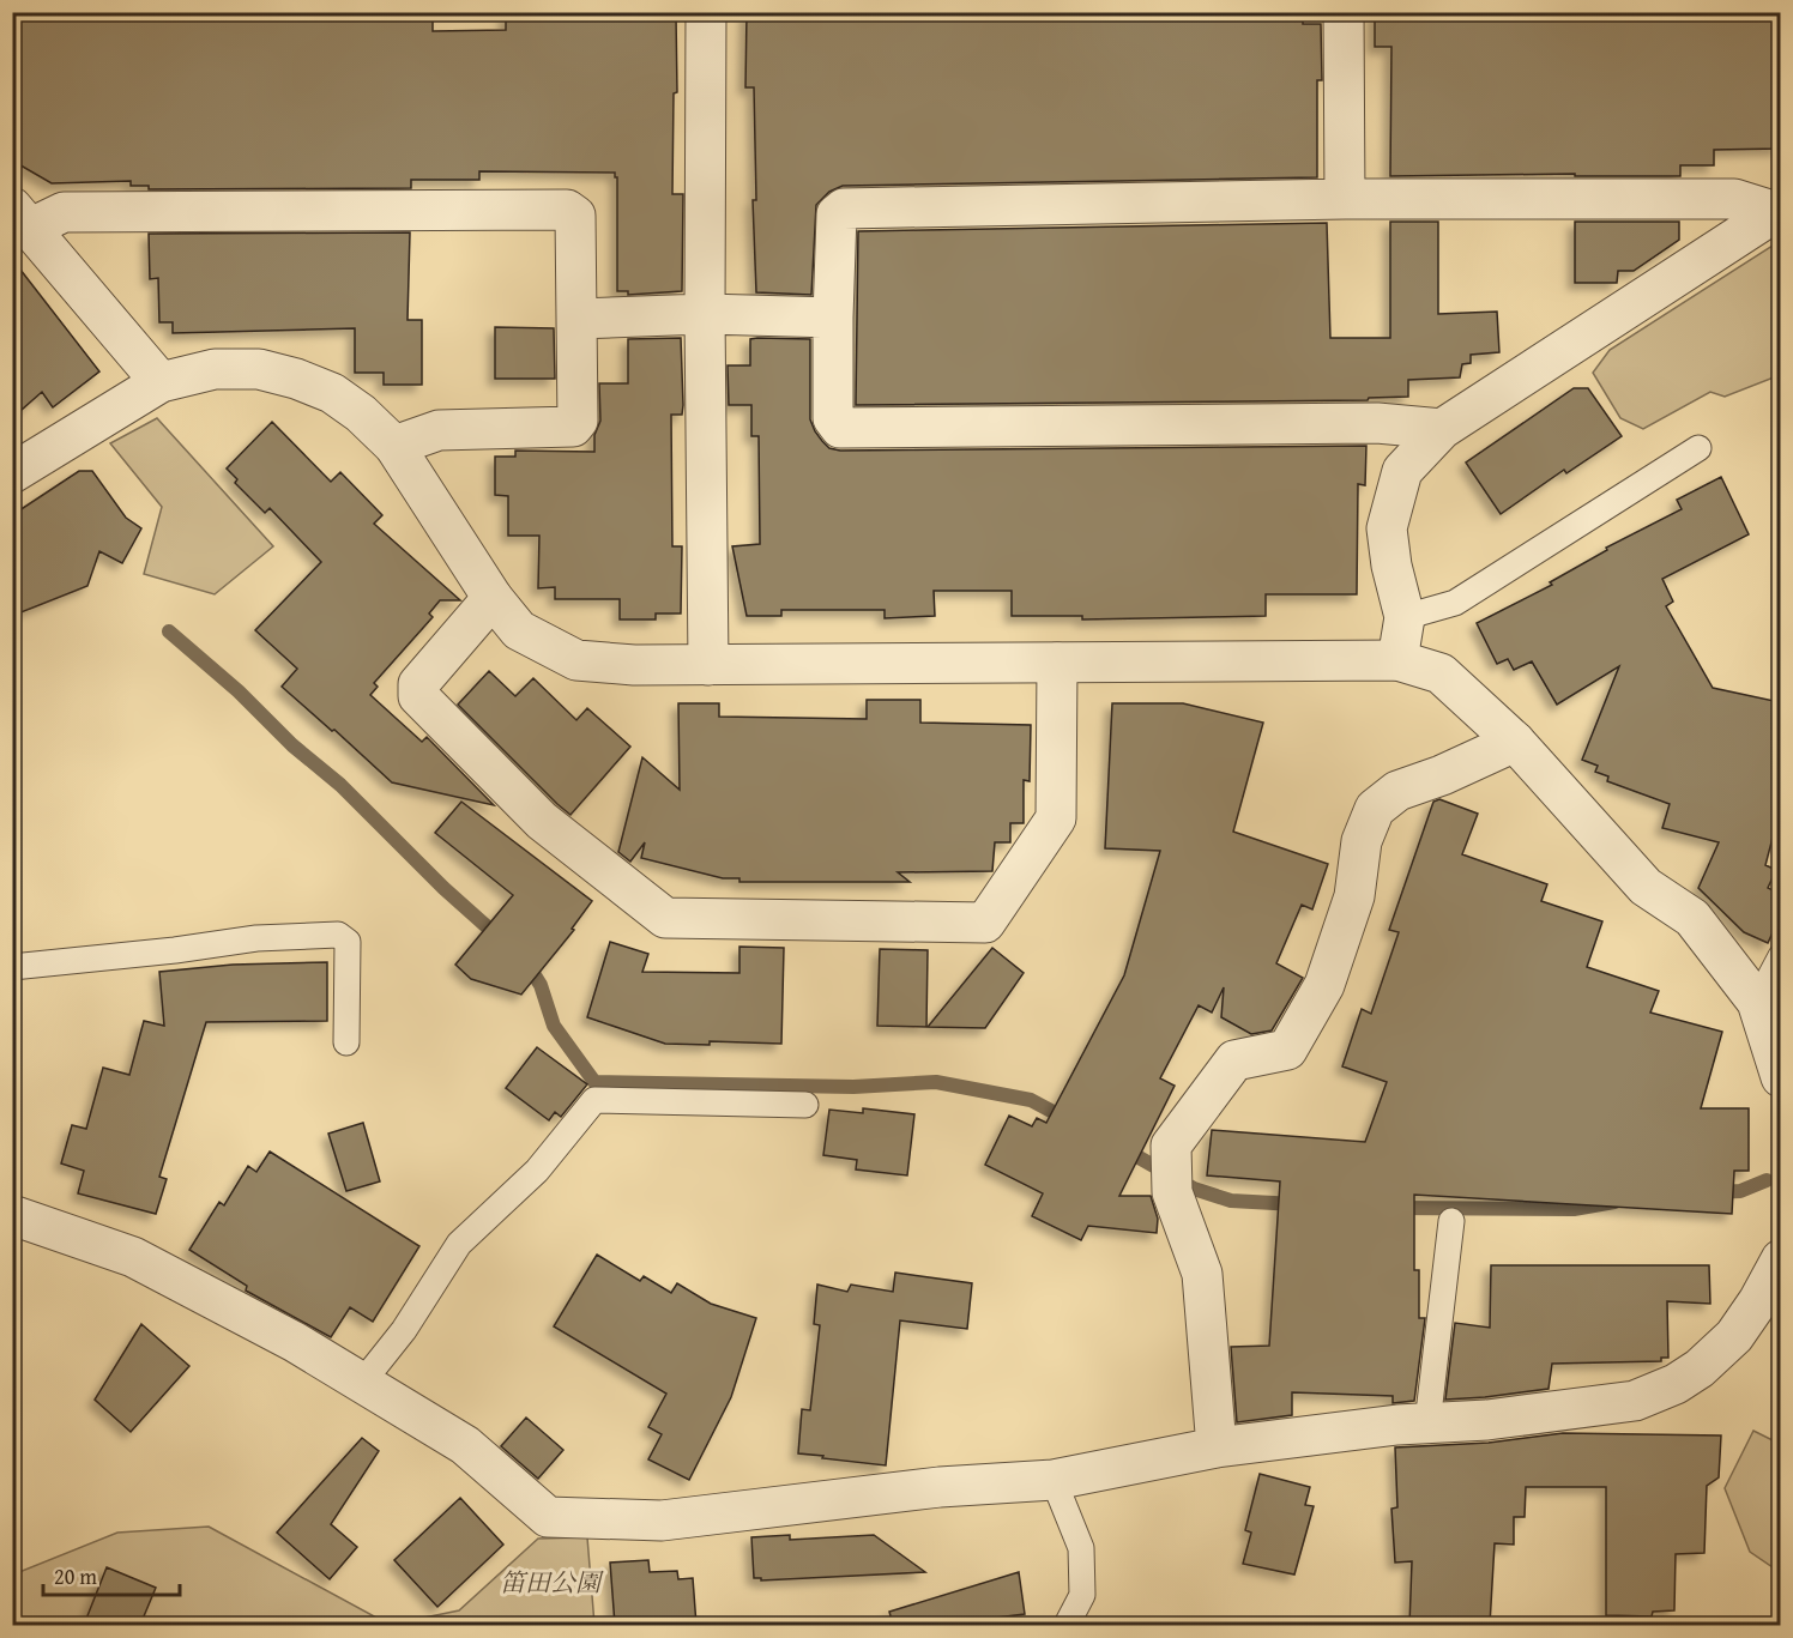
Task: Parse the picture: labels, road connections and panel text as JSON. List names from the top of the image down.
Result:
{
  "parks": ["笛田公園"],
  "scale_bar": "20 m"
}
